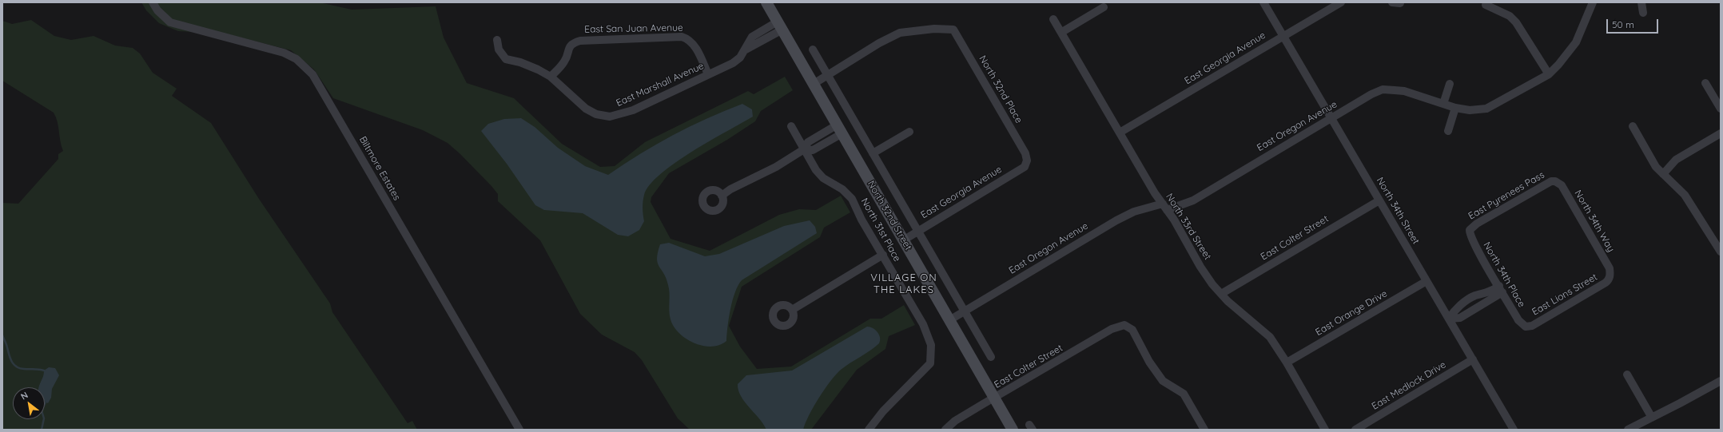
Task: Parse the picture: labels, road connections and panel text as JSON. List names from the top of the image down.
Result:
{
  "streets": {
    "main road": ["North 32nd Street"],
    "street": [
      "East San Juan Avenue",
      "East Georgia Avenue",
      "East Marshall Avenue",
      "North 32nd Place",
      "East Oregon Avenue",
      "Biltmore Estates",
      "East Pyrenees Pass",
      "North 34th Street",
      "North 34th Way",
      "North 33rd Street",
      "North 31st Place",
      "East Colter Street",
      "North 34th Place",
      "East Lions Street",
      "East Orange Drive",
      "East Medlock Drive"
    ]
  },
  "crossings": [
    ["East San Juan Avenue", "East Marshall Avenue"],
    ["East Georgia Avenue", "North 32nd Place"],
    ["East Georgia Avenue", "North 34th Street"],
    ["East Georgia Avenue", "North 32nd Street"],
    ["East Georgia Avenue", "North 33rd Street"],
    ["East Marshall Avenue", "North 32nd Street"],
    ["North 32nd Place", "North 32nd Street"],
    ["East Oregon Avenue", "North 34th Street"],
    ["East Oregon Avenue", "North 32nd Street"],
    ["East Oregon Avenue", "North 33rd Street"],
    ["East Pyrenees Pass", "North 34th Way"],
    ["East Pyrenees Pass", "North 34th Place"],
    ["North 34th Street", "East Colter Street"],
    ["North 34th Street", "East Orange Drive"],
    ["North 34th Street", "East Medlock Drive"],
    ["North 32nd Street", "East Colter Street"],
    ["North 34th Way", "East Lions Street"],
    ["North 33rd Street", "East Colter Street"],
    ["North 33rd Street", "East Orange Drive"],
    ["North 34th Place", "East Lions Street"]
  ],
  "districts": ["VILLAGE ON THE LAKES"],
  "scale_bar": "50 m",
  "north": "top left"
}
